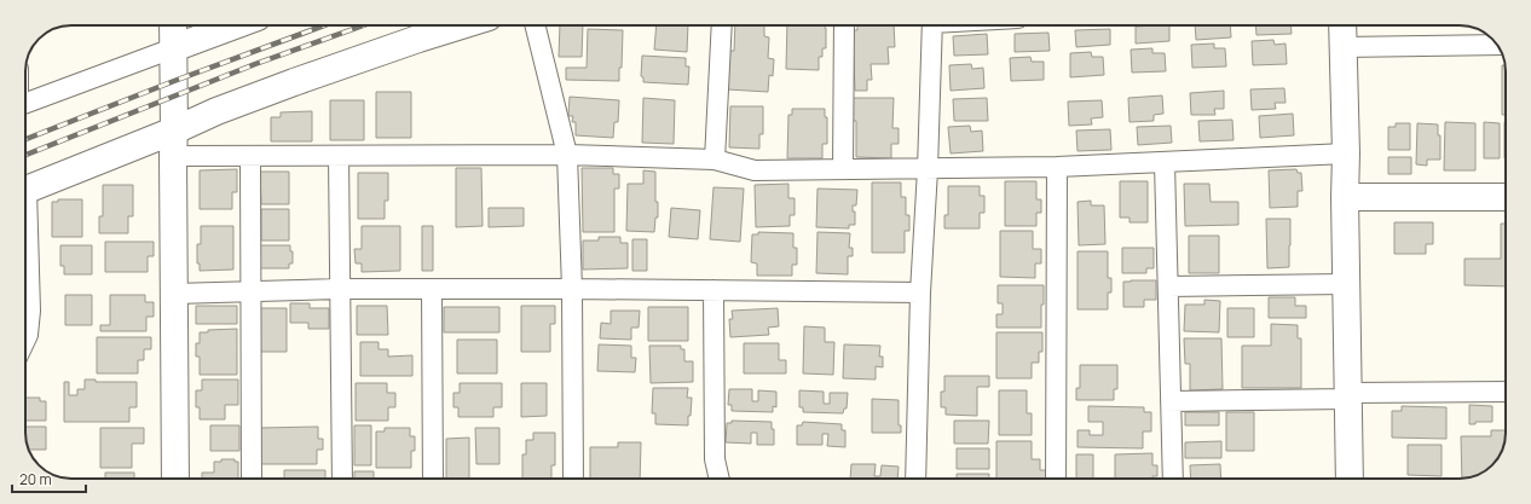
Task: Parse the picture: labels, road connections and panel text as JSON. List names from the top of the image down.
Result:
{
  "scale_bar": "20 m"
}
